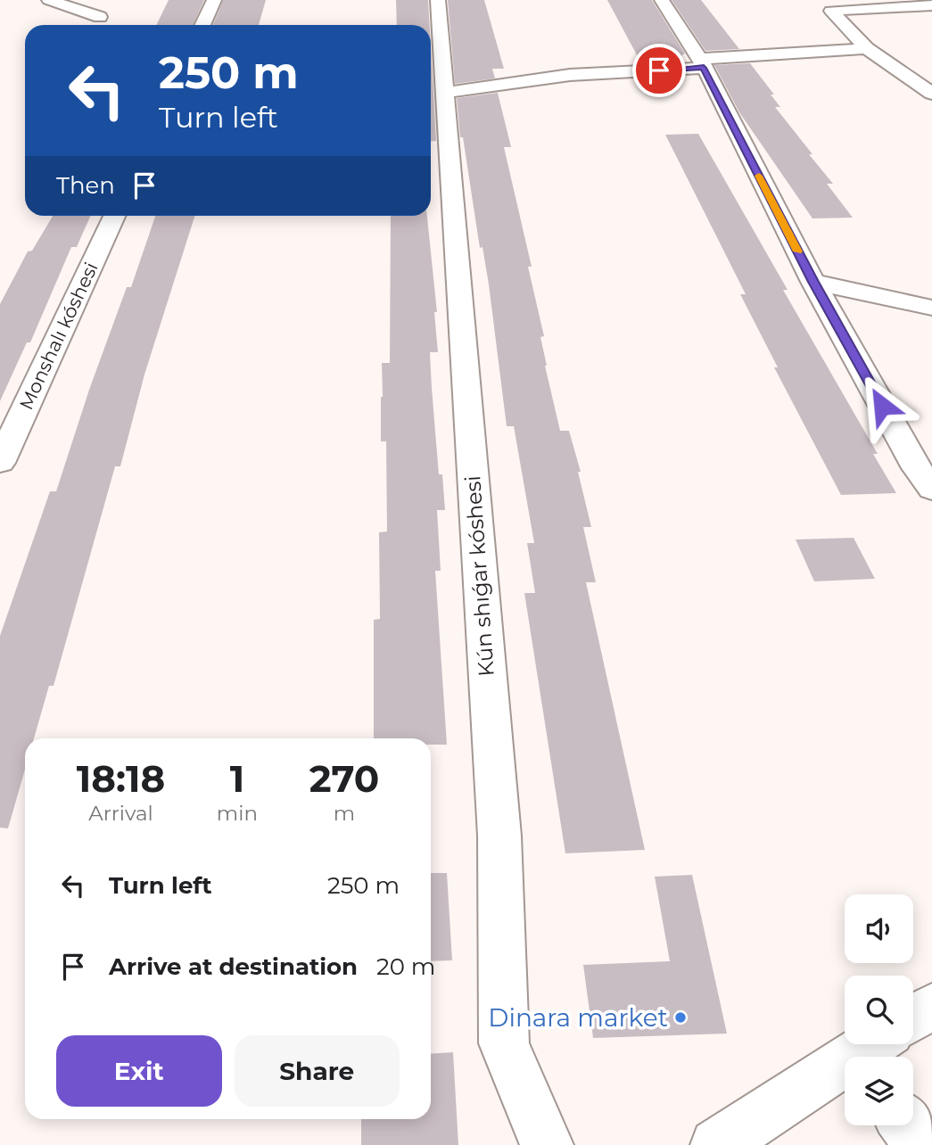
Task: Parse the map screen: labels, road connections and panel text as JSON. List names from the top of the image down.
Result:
{
  "streets": {
    "street": ["Monshalı kóshesi", "Kún shıǵar kóshesi"]
  },
  "places": ["Dinara market"],
  "page": {
    "turn": ["250 m", "Turn left"],
    "then": "Then",
    "eta": [
      "18:18",
      "Arrival",
      "1",
      "min",
      "270",
      "m"
    ],
    "list": [
      {
        "name": "Turn left",
        "value": "250 m"
      },
      {
        "name": "Arrive at destination",
        "value": "20 m"
      }
    ],
    "buttons": ["Exit", "Share"]
  }
}
